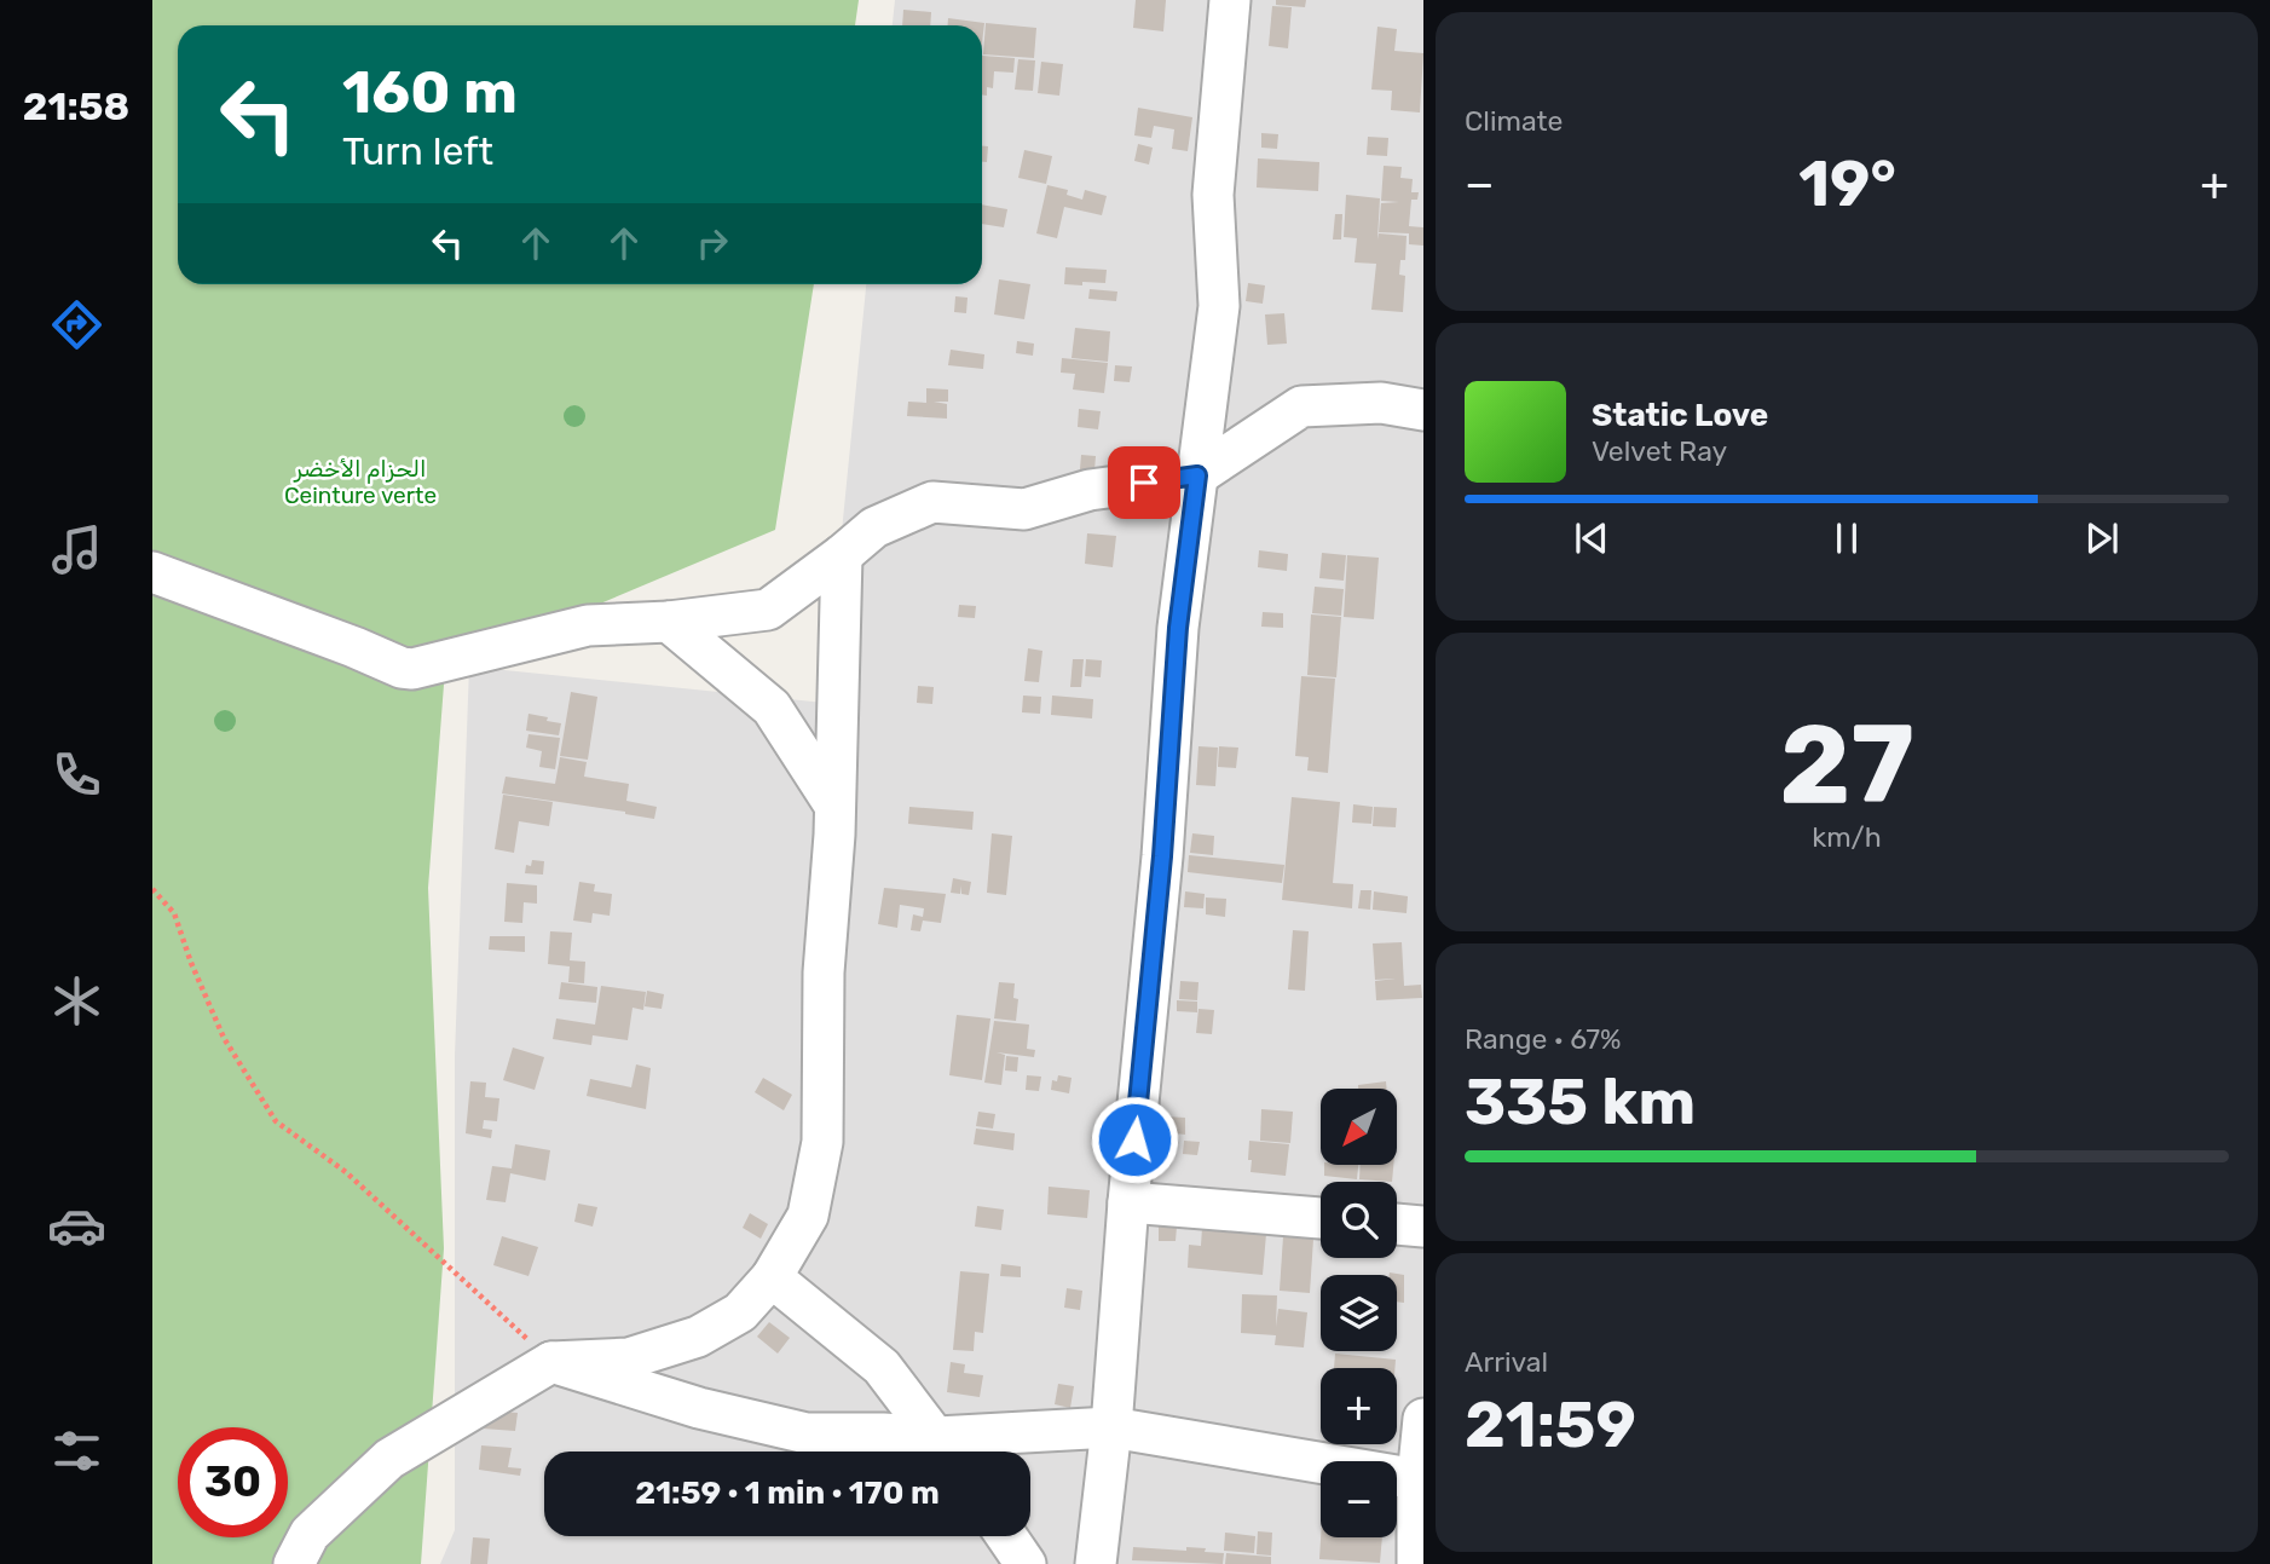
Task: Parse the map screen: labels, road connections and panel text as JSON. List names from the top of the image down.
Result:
{
  "parks": ["الحزام الأخضر Ceinture verte"],
  "north": "bottom left",
  "page": {
    "tabs": "21:58",
    "tile": [
      "Climate",
      ["27", "km/h"],
      ["Range · 67%", "335 km"],
      ["Arrival", "21:59"]
    ],
    "turn": ["160 m", "Turn left"],
    "heat": ["−", "19°", "+"],
    "song": ["Static Love", "Velvet Ray"],
    "map_buttons": ["+", "−"],
    "limit": "30",
    "trip": "21:59 · 1 min · 170 m"
  }
}
